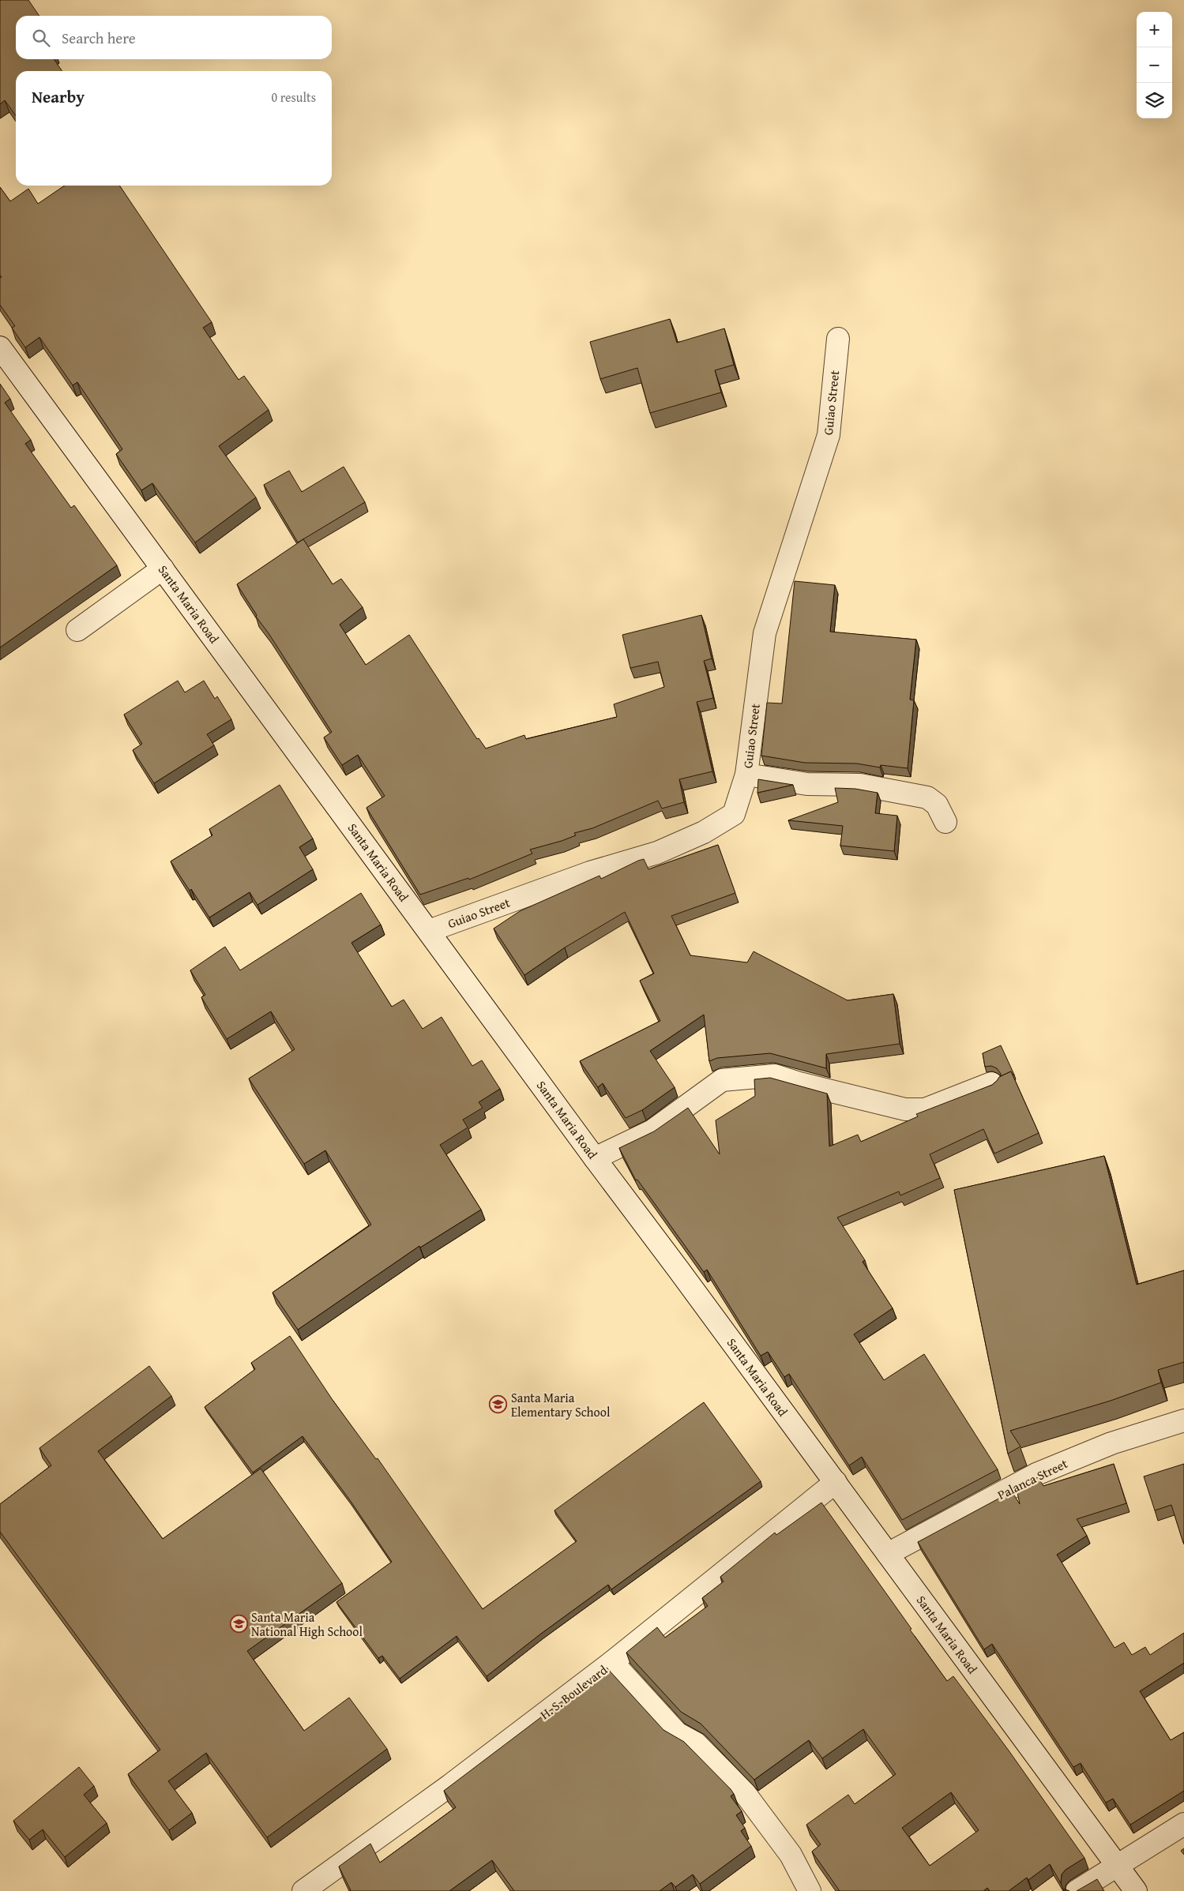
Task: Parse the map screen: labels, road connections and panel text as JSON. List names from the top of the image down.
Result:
{
  "streets": {
    "street": [
      "Guiao Street",
      "Santa Maria Road",
      "Palanca Street",
      "H. S. Boulevard"
    ]
  },
  "crossings": [
    ["Guiao Street", "Santa Maria Road"],
    ["Santa Maria Road", "Palanca Street"],
    ["Santa Maria Road", "H. S. Boulevard"]
  ],
  "places": {
    "school or university": ["Santa Maria Elementary School", "Santa Maria National High School"]
  },
  "page": {
    "map_buttons": ["+", "−"],
    "search": "Search here",
    "heading": ["Nearby", "0 results"]
  }
}
